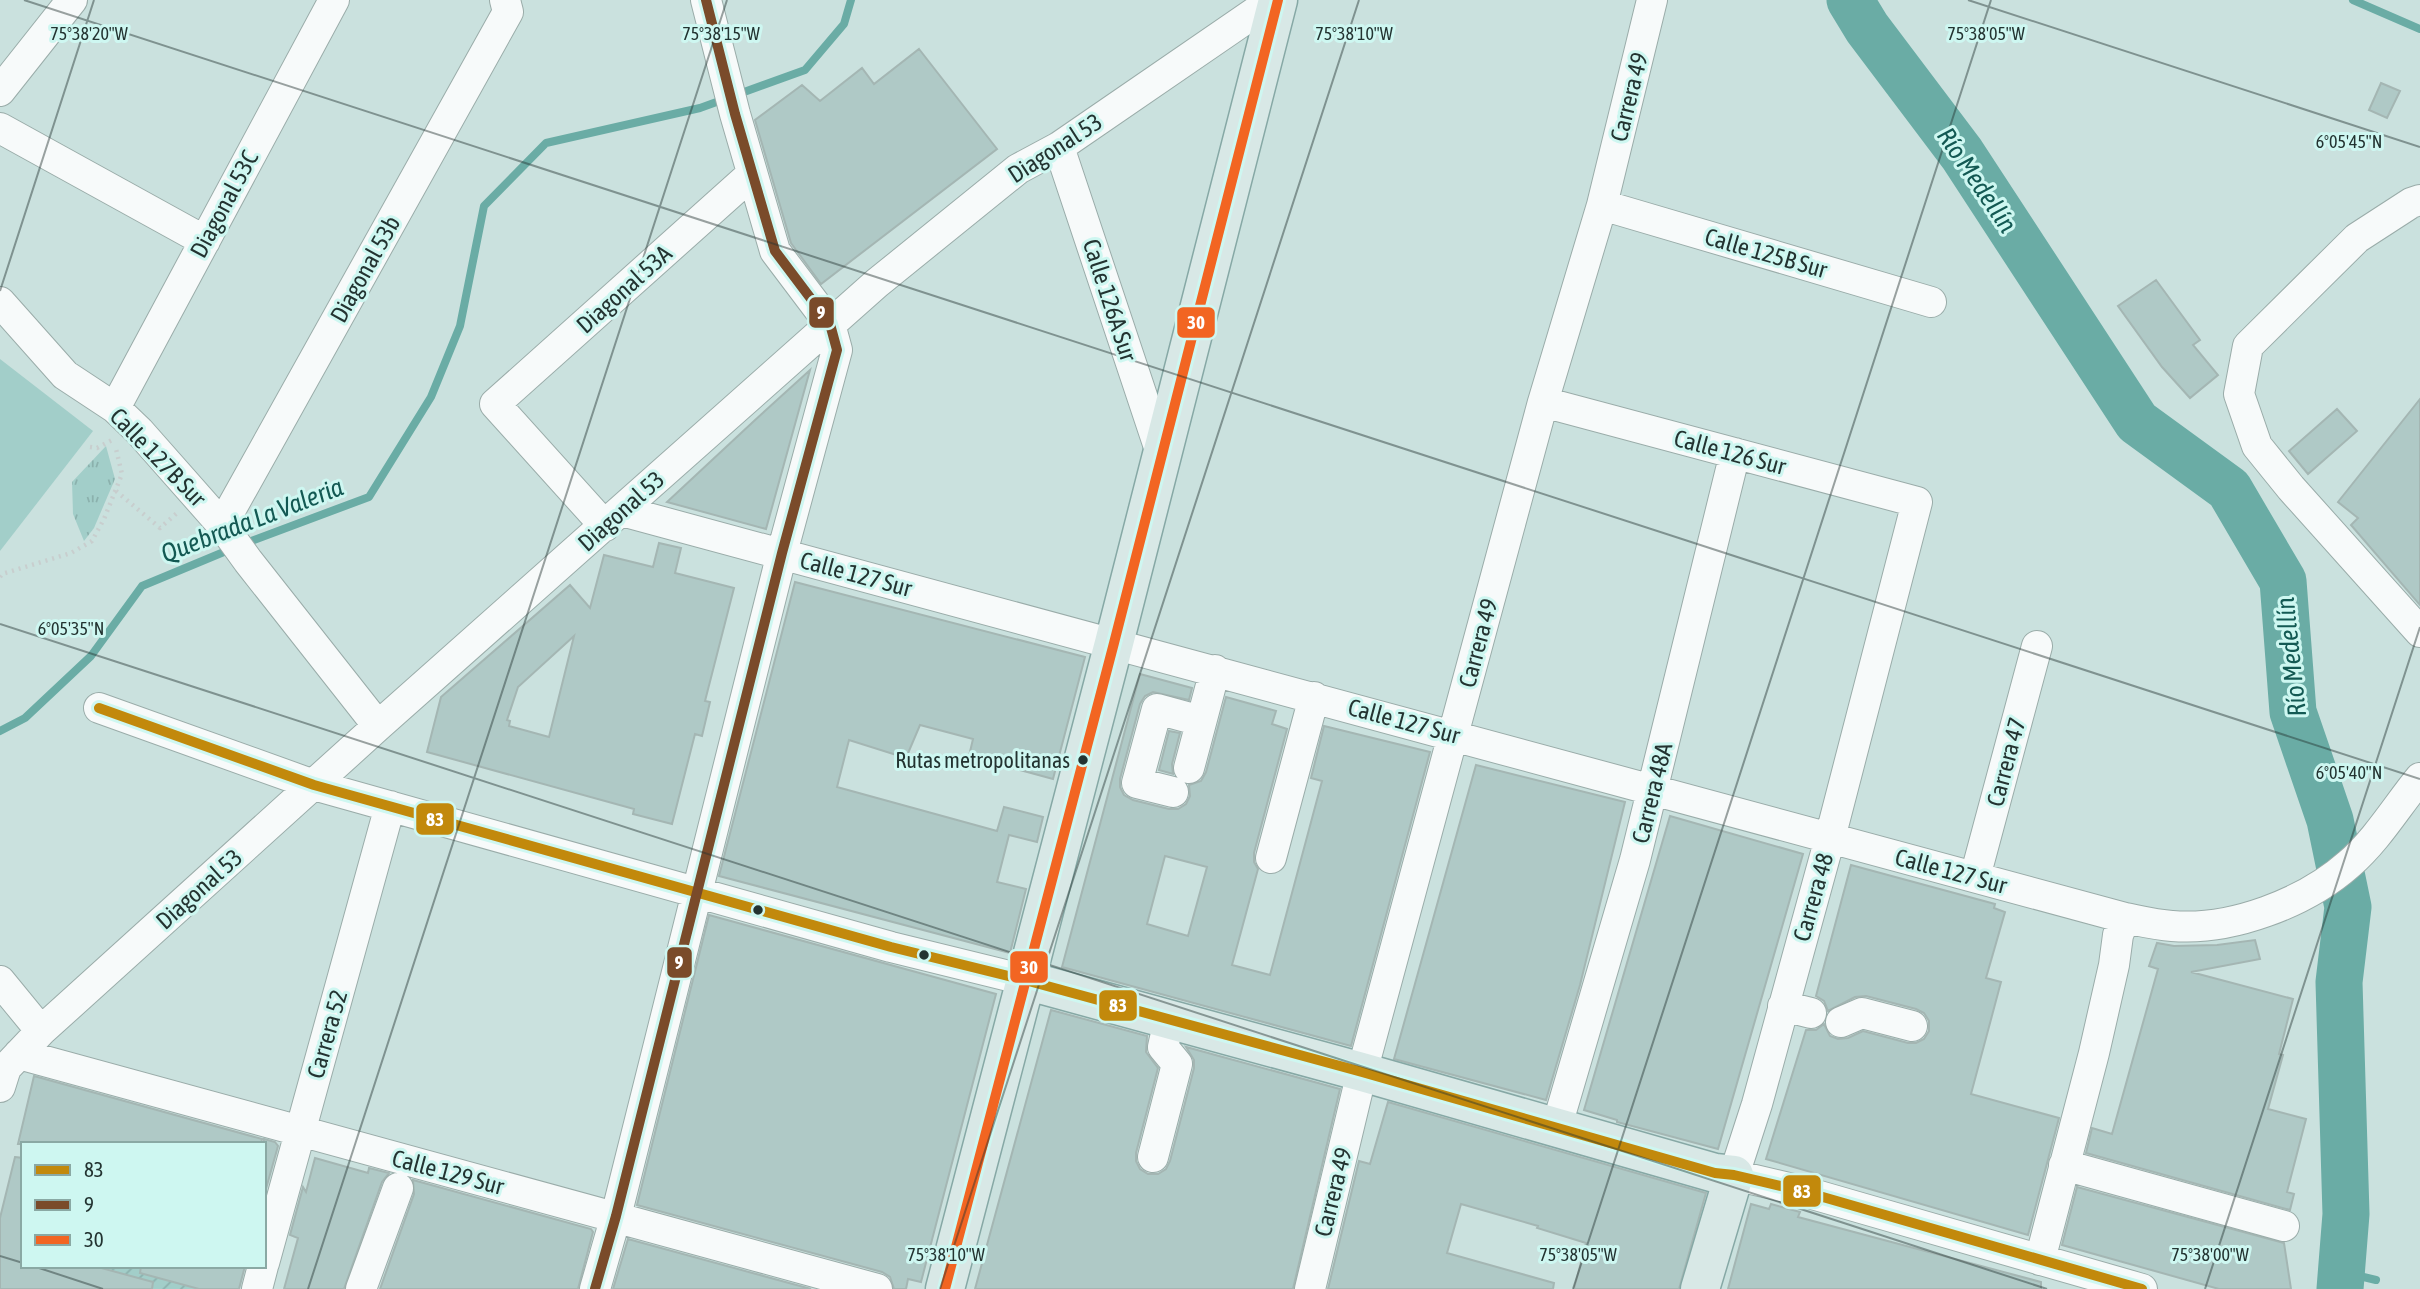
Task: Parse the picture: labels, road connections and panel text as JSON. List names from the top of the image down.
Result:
{
  "streets": {
    "main road": ["Carrera 48"],
    "street": [
      "Carrera 49",
      "Diagonal 53",
      "Diagonal 53C",
      "Calle 125B Sur",
      "Diagonal 53b",
      "Diagonal 53A",
      "Calle 126A Sur",
      "Calle 126 Sur",
      "Calle 127B Sur",
      "Calle 127 Sur",
      "Carrera 47",
      "Carrera 48A",
      "Carrera 52",
      "Calle 129 Sur"
    ]
  },
  "crossings": [
    ["Carrera 49", "Calle 125B Sur"],
    ["Carrera 49", "Calle 126 Sur"],
    ["Carrera 49", "Calle 127 Sur"],
    ["Diagonal 53", "Diagonal 53A"],
    ["Diagonal 53", "Calle 126A Sur"],
    ["Diagonal 53", "Calle 127B Sur"],
    ["Diagonal 53", "Calle 127 Sur"],
    ["Diagonal 53", "Calle 129 Sur"],
    ["Diagonal 53C", "Calle 127B Sur"],
    ["Diagonal 53b", "Calle 127B Sur"],
    ["Diagonal 53A", "Calle 127 Sur"],
    ["Calle 126 Sur", "Carrera 48A"],
    ["Calle 126 Sur", "Carrera 48"],
    ["Calle 127 Sur", "Carrera 47"],
    ["Calle 127 Sur", "Carrera 48A"],
    ["Calle 127 Sur", "Carrera 48"],
    ["Carrera 52", "Calle 129 Sur"]
  ],
  "water": ["Río Medellín", "Quebrada La Valeria"],
  "places": ["Rutas metropolitanas"],
  "lines": ["transit line 9", "transit line 30", "transit line 83"],
  "legend": ["83", "9", "30"],
  "coordinates": [
    "75°38'20\"W",
    "75°38'15\"W",
    "75°38'10\"W",
    "75°38'05\"W",
    "6°05'45\"N",
    "6°05'35\"N",
    "6°05'40\"N",
    "75°38'00\"W"
  ]
}
